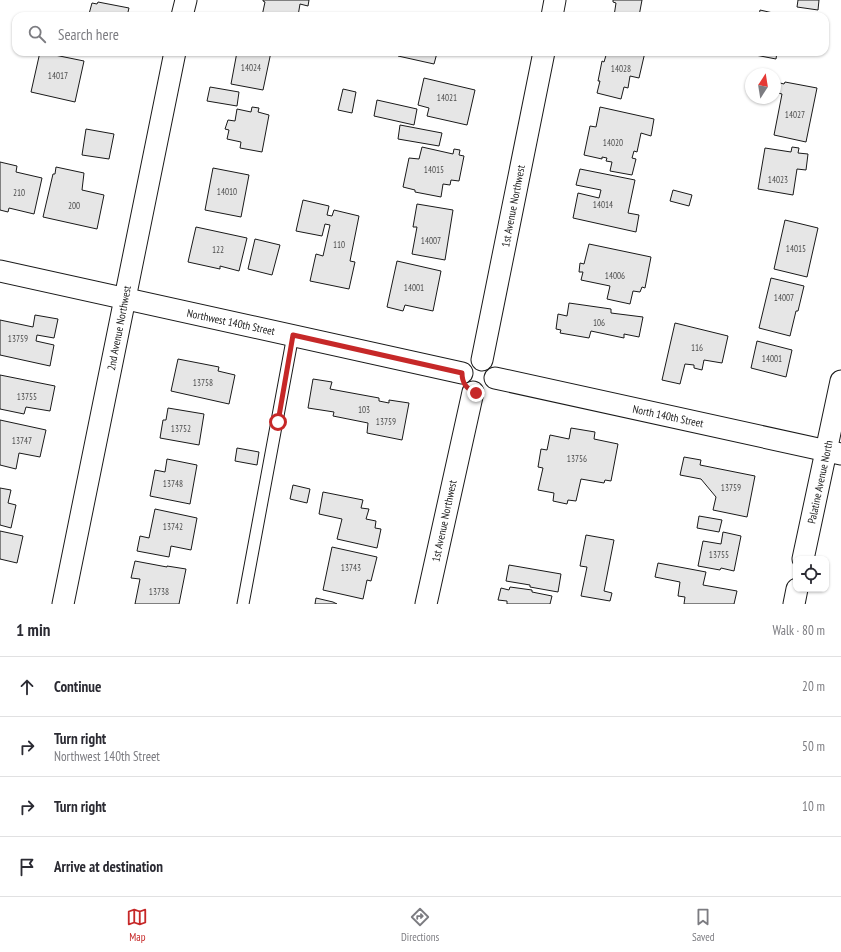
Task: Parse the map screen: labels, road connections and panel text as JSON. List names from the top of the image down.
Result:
{
  "streets": {
    "street": [
      "1st Avenue Northwest",
      "Northwest 140th Street",
      "2nd Avenue Northwest",
      "North 140th Street",
      "Palatine Avenue North"
    ]
  },
  "crossings": [
    ["1st Avenue Northwest", "Northwest 140th Street"],
    ["1st Avenue Northwest", "North 140th Street"],
    ["Northwest 140th Street", "2nd Avenue Northwest"],
    ["Northwest 140th Street", "North 140th Street"],
    ["North 140th Street", "Palatine Avenue North"]
  ],
  "house_numbers": [
    "14024",
    "14028",
    "14017",
    "14021",
    "14027",
    "14020",
    "14015",
    "14023",
    "14010",
    "210",
    "14014",
    "200",
    "14007",
    "110",
    "14015",
    "122",
    "14006",
    "14001",
    "14007",
    "106",
    "13759",
    "116",
    "14001",
    "13758",
    "13755",
    "103",
    "13759",
    "13752",
    "13747",
    "13756",
    "13748",
    "13759",
    "13742",
    "13755",
    "13743",
    "13738"
  ],
  "north": "top",
  "page": {
    "search": "Search here",
    "heading": ["1 min", "Walk · 80 m"],
    "list": [
      ["Continue", "20 m"],
      ["Turn right", "Northwest 140th Street", "50 m"],
      ["Turn right", "10 m"],
      "Arrive at destination"
    ],
    "nav": ["Map", "Directions", "Saved"]
  }
}
